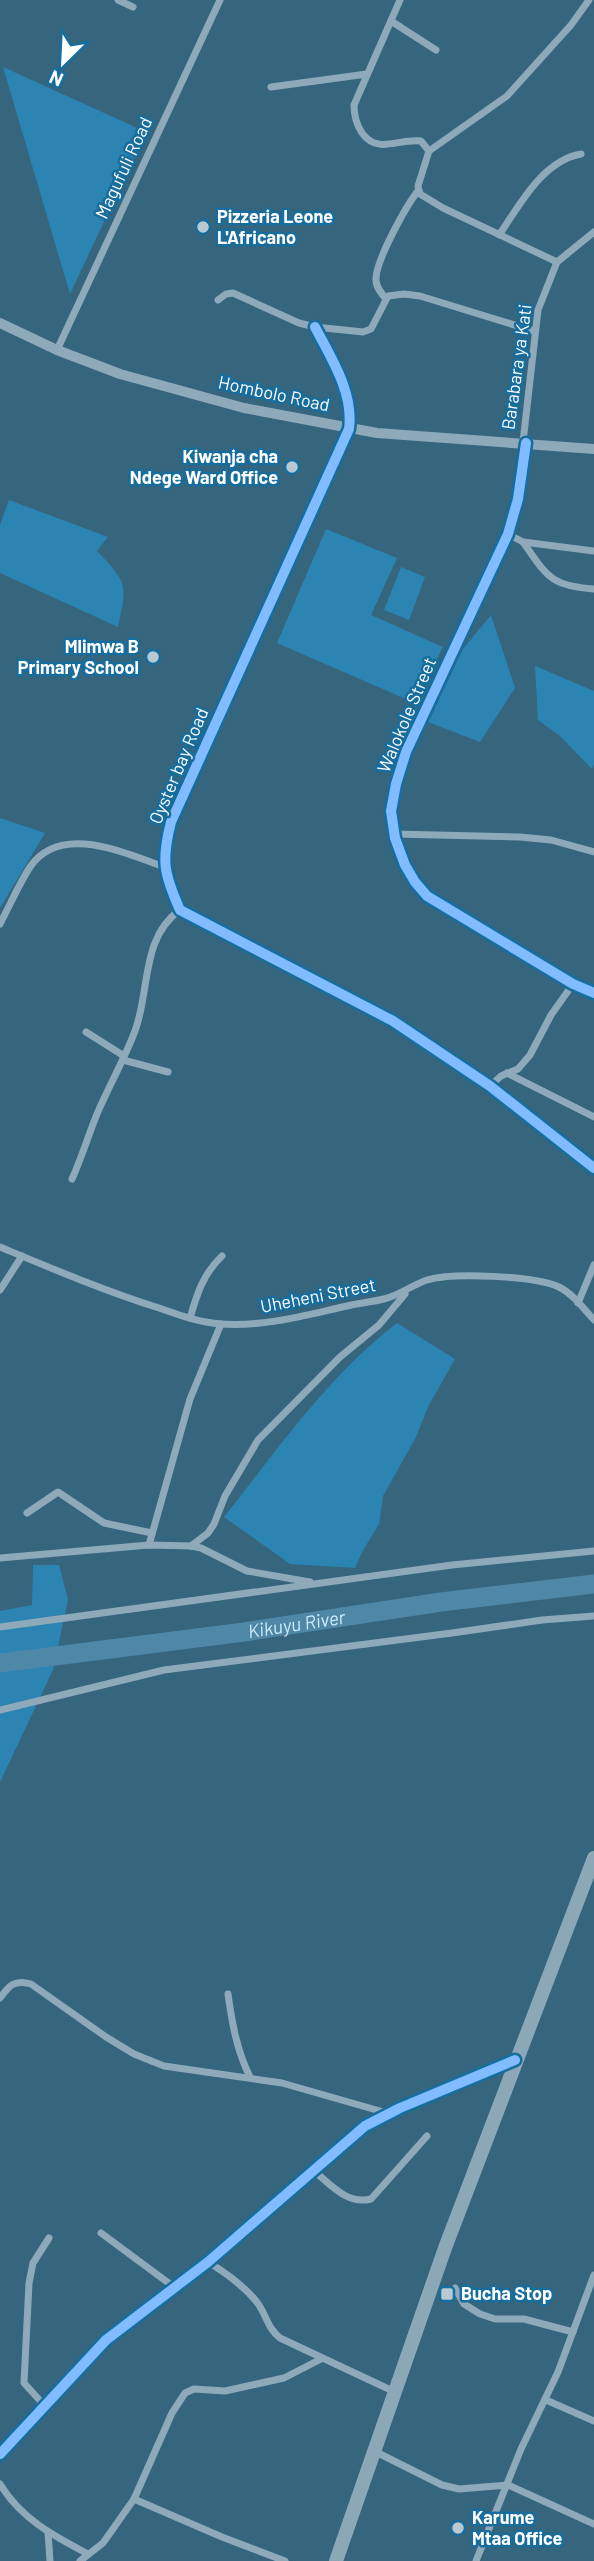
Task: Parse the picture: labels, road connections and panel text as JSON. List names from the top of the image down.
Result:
{
  "streets": {
    "street": [
      "Magufuli Road",
      "Barabara ya Kati",
      "Hombolo Road",
      "Walokole Street",
      "Oyster bay Road",
      "Uheheni Street"
    ]
  },
  "crossings": [
    ["Magufuli Road", "Hombolo Road"],
    ["Barabara ya Kati", "Hombolo Road"],
    ["Barabara ya Kati", "Walokole Street"],
    ["Hombolo Road", "Walokole Street"],
    ["Hombolo Road", "Oyster bay Road"]
  ],
  "water": ["Kikuyu River"],
  "places": {
    "other": [
      "Pizzeria Leone L'Africano",
      "Kiwanja cha Ndege Ward Office",
      "Mlimwa B Primary School",
      "Karume Mtaa Office"
    ],
    "transit": ["Bucha Stop"]
  },
  "north": "bottom left"
}
